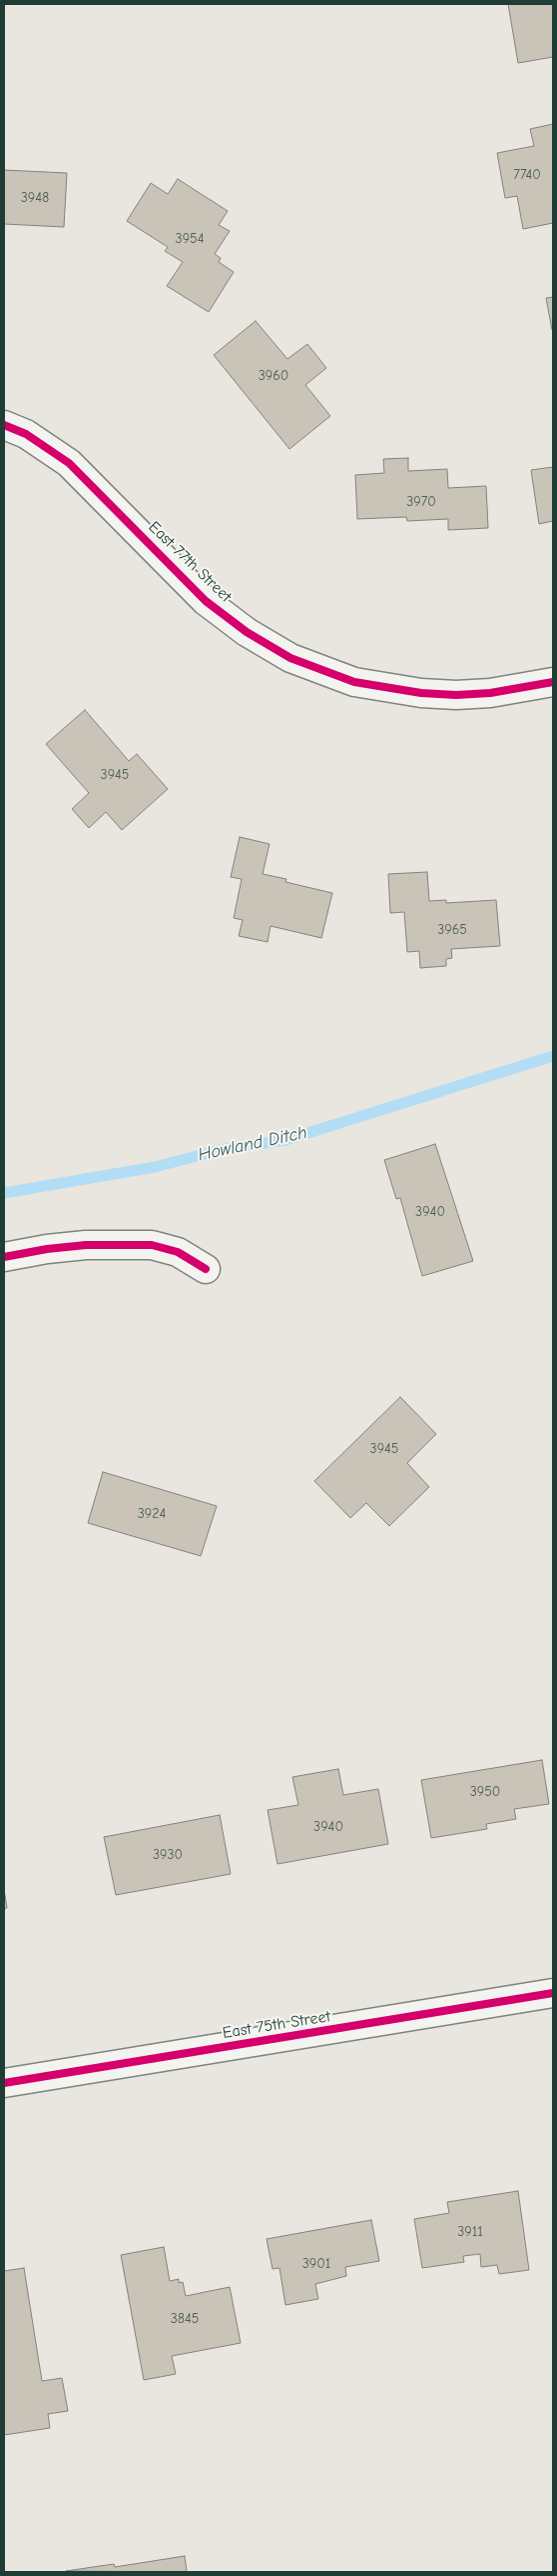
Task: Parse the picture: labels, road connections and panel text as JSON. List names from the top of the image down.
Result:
{
  "streets": {
    "street": ["East 77th Street", "East 75th Street"]
  },
  "water": ["Howland Ditch"],
  "house_numbers": [
    "7740",
    "3948",
    "3954",
    "3960",
    "3970",
    "3945",
    "3965",
    "3940",
    "3945",
    "3924",
    "3950",
    "3940",
    "3930",
    "3911",
    "3901",
    "3845"
  ]
}
